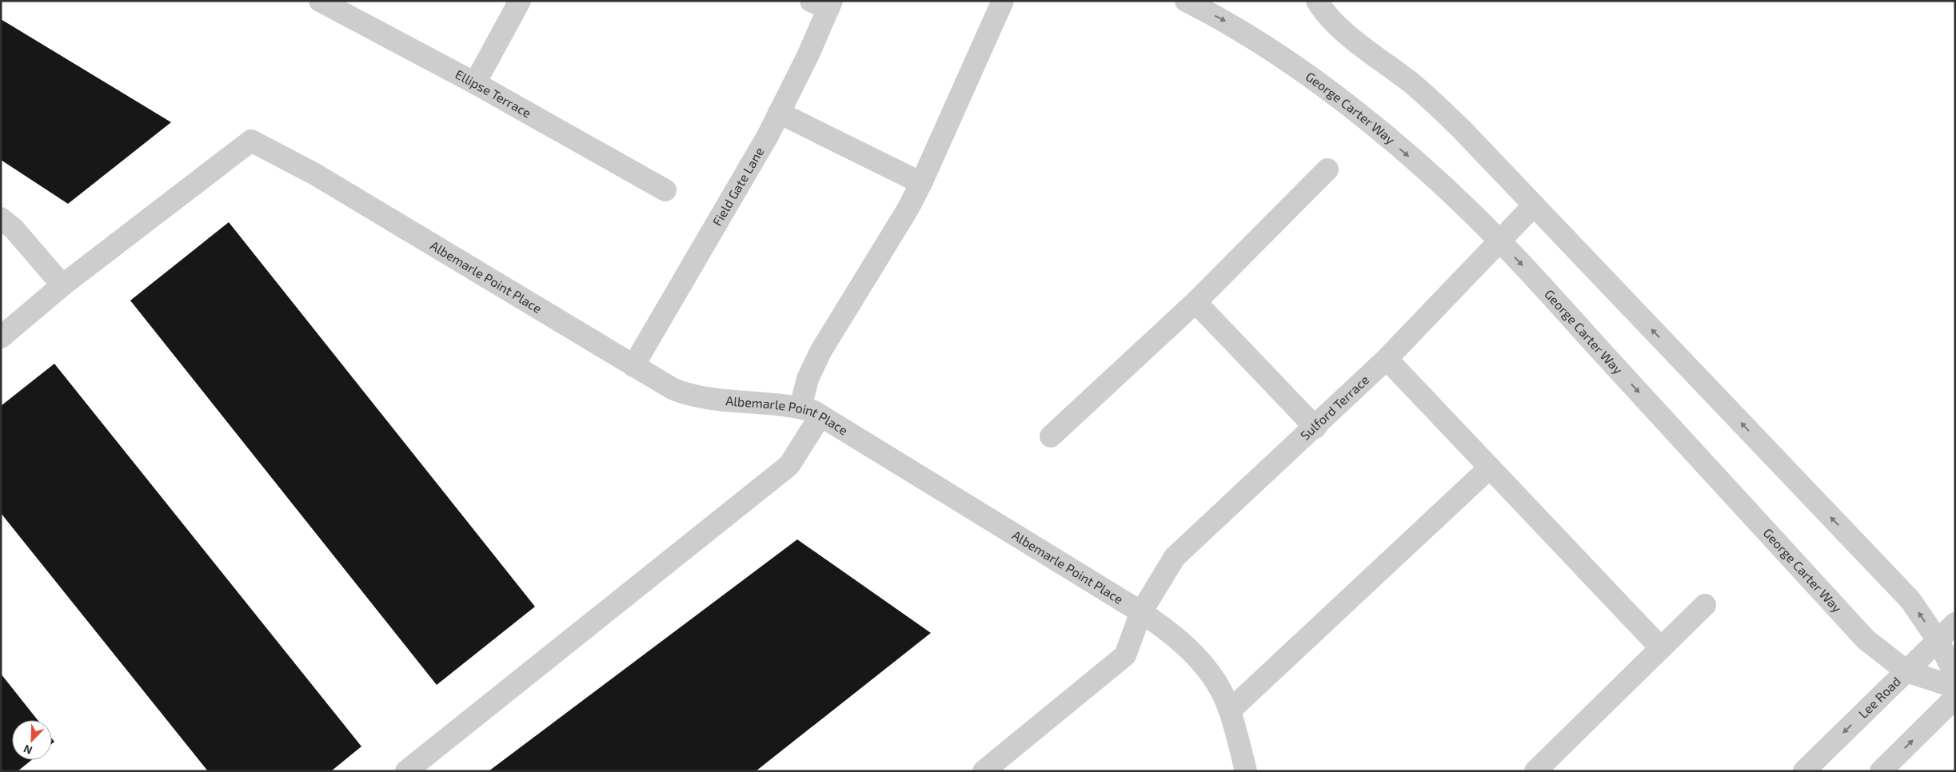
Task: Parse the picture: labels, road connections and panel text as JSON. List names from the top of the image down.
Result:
{
  "streets": {
    "street": [
      "Ellipse Terrace",
      "George Carter Way",
      "Field Gate Lane",
      "Albemarle Point Place",
      "Sulford Terrace",
      "Lee Road"
    ]
  },
  "crossings": [
    ["George Carter Way", "Sulford Terrace"],
    ["George Carter Way", "Lee Road"],
    ["Field Gate Lane", "Albemarle Point Place"],
    ["Albemarle Point Place", "Sulford Terrace"]
  ],
  "north": "bottom left"
}
